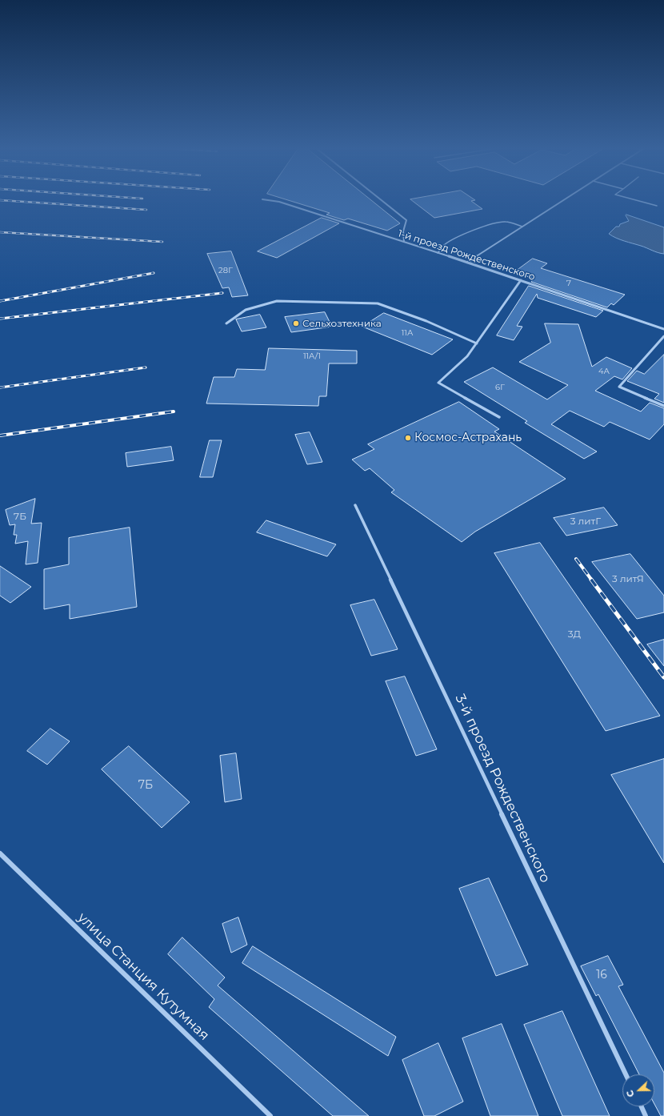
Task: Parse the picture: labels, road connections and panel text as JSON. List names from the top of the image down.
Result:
{
  "streets": {
    "street": ["1-й проезд Рождественского", "3-й проезд Рождественского", "улица Станция Кутумная"]
  },
  "places": ["Сельхозтехника", "Космос-Астрахань"],
  "house_numbers": [
    "28Г",
    "7",
    "11А",
    "11А/1",
    "4А",
    "6Г",
    "7Б",
    "3 литГ",
    "3 литЯ",
    "3Д",
    "7Б",
    "16"
  ],
  "north": "left"
}
